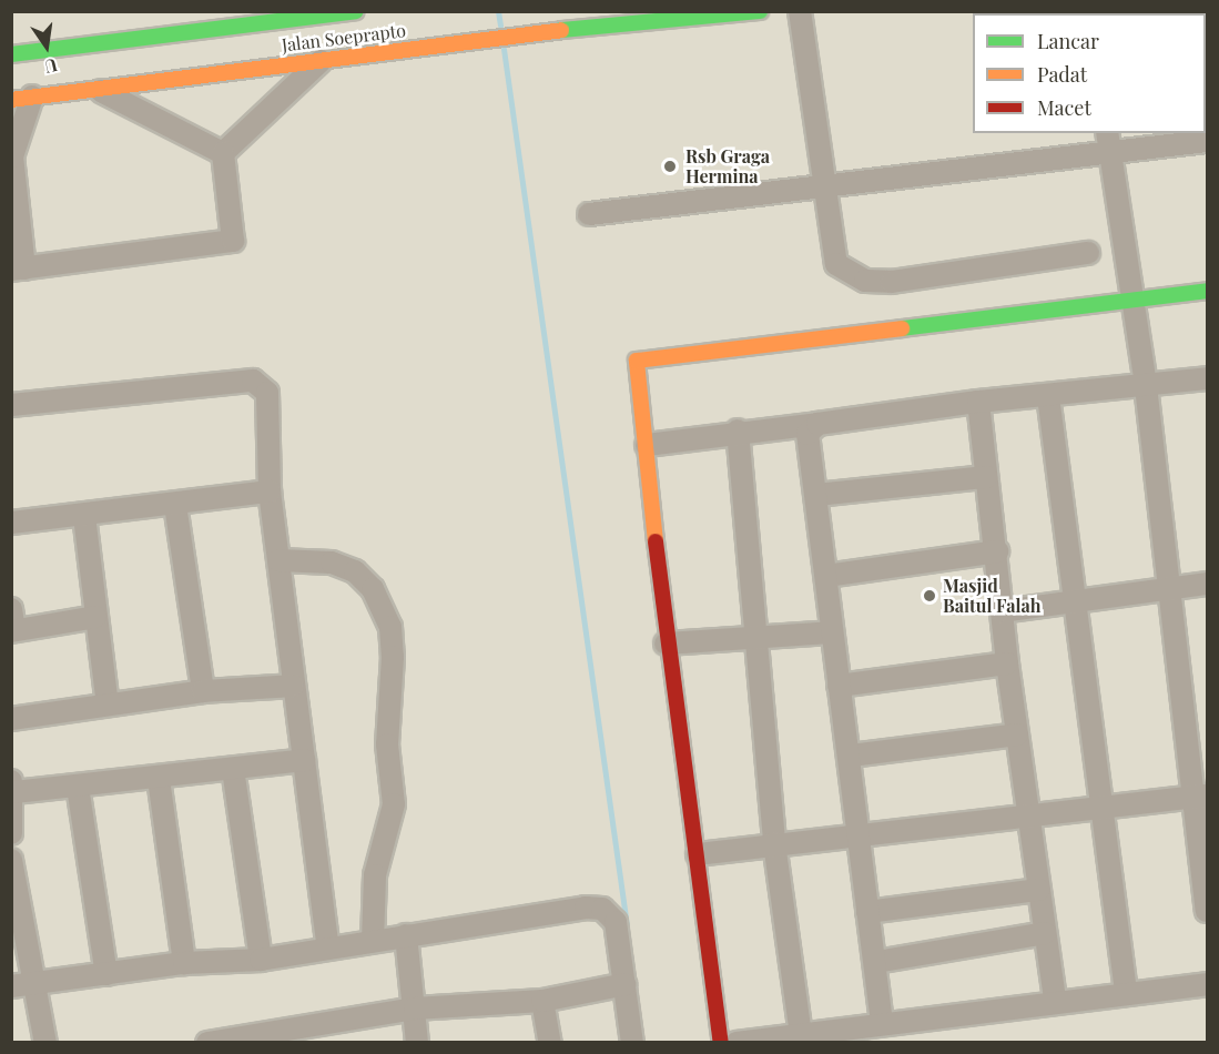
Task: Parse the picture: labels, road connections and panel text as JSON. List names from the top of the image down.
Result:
{
  "streets": {
    "main road": ["Jalan Soeprapto"]
  },
  "places": ["Rsb Graga Hermina", "Masjid Baitul Falah"],
  "legend": ["Lancar", "Padat", "Macet"],
  "north": "bottom"
}
